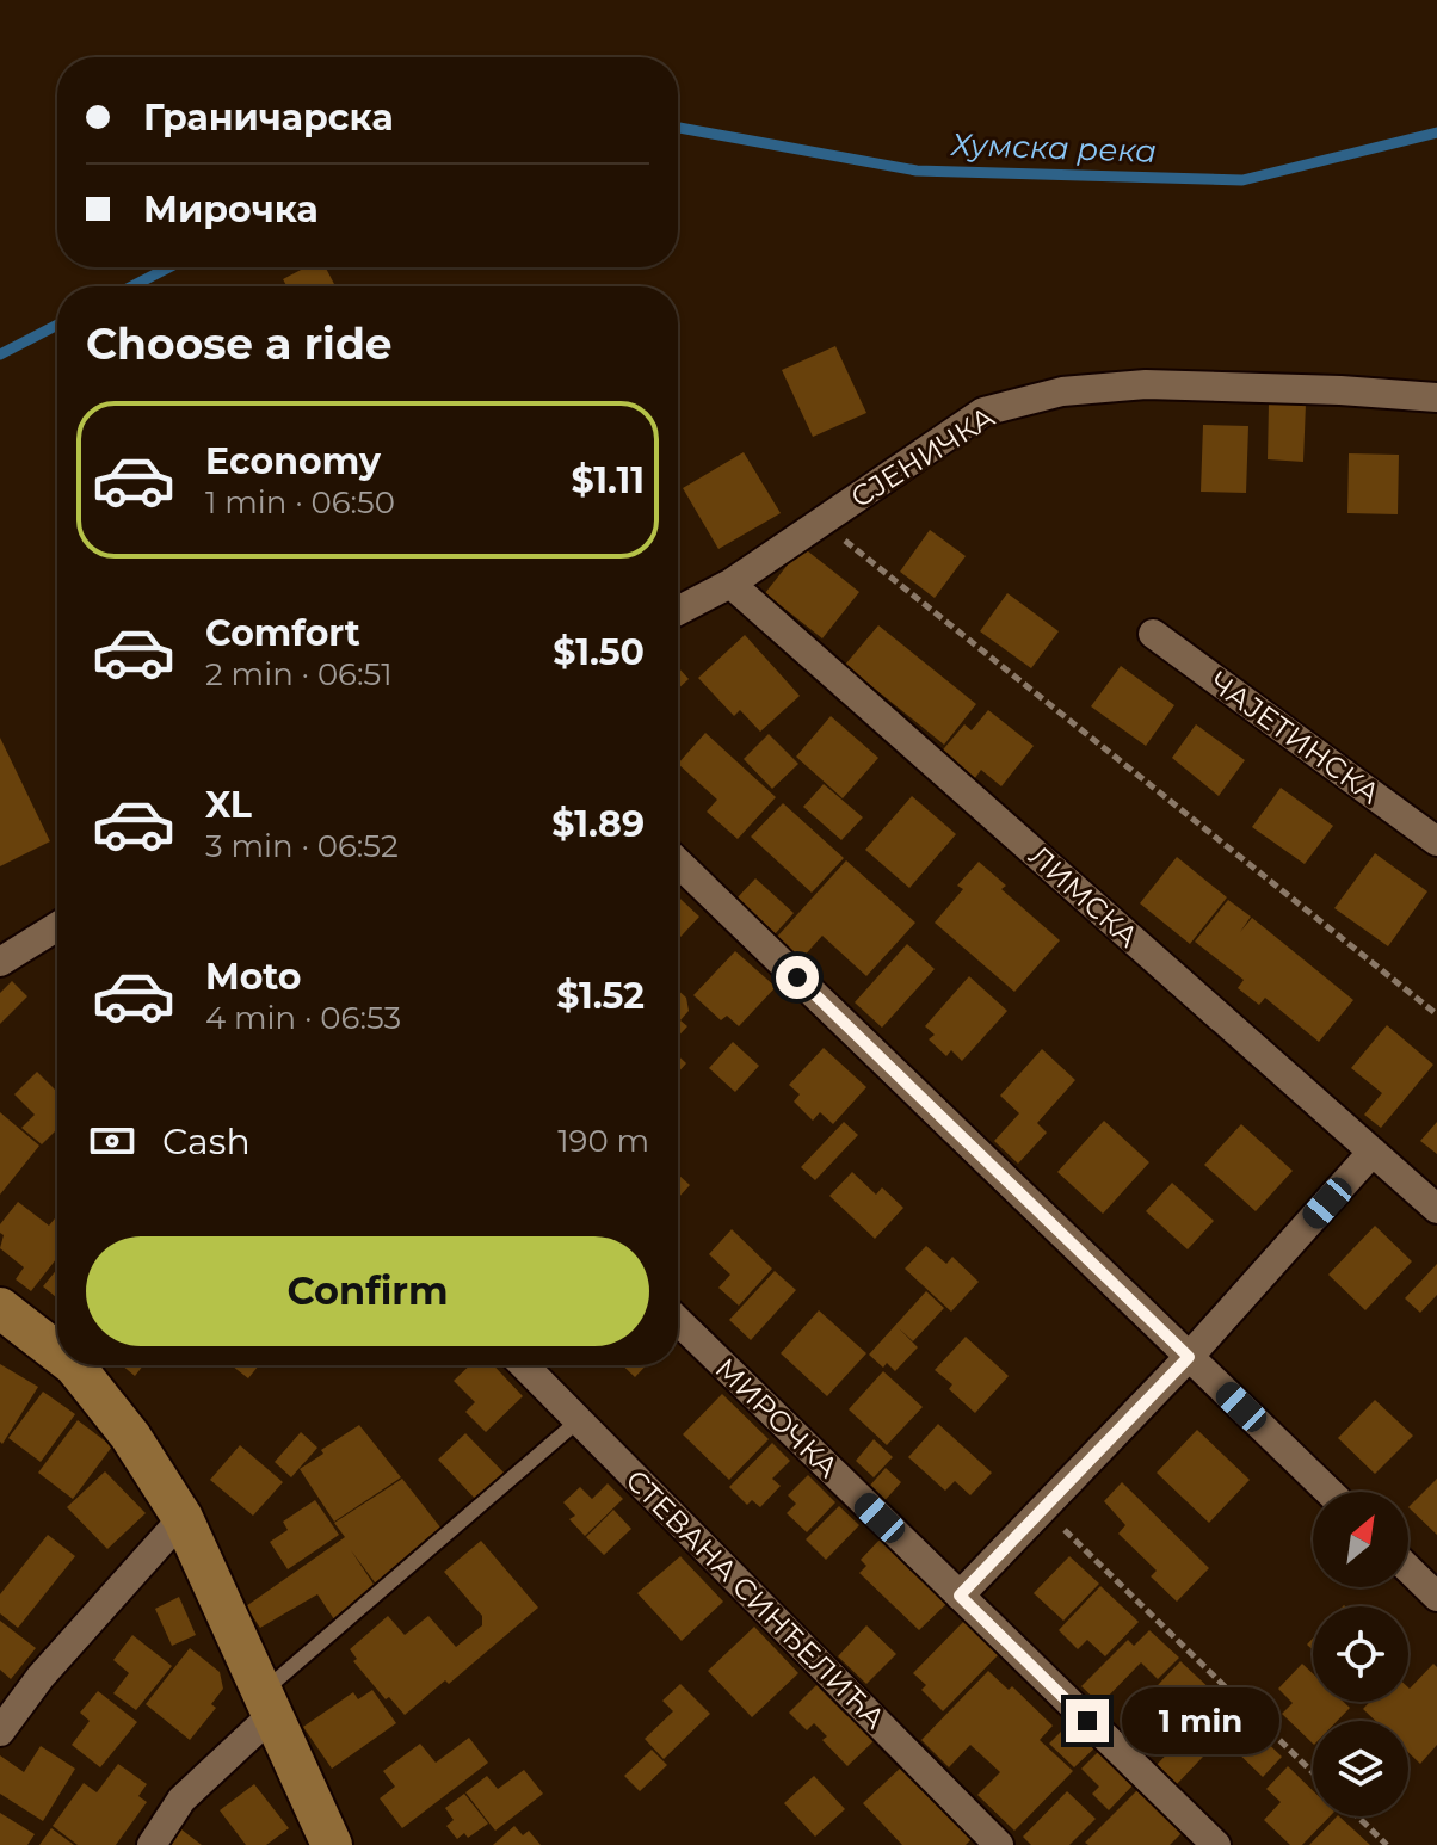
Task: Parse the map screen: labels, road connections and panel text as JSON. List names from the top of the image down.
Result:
{
  "streets": {
    "street": [
      "СЈЕНИЧКА",
      "ЧАЈЕТИНСКА",
      "ЛИМСКА",
      "МИРОЧКА",
      "СТЕВАНА СИНЂЕЛИЋА"
    ]
  },
  "crossings": [
    ["СЈЕНИЧКА", "ЛИМСКА"]
  ],
  "water": ["Хумска река"],
  "north": "top right",
  "page": {
    "banner": ["Граничарска", "Мирочка"],
    "heading": "Choose a ride",
    "list": [
      {
        "name": "Economy",
        "note": "1 min · 06:50",
        "value": "$1.11"
      },
      {
        "name": "Comfort",
        "note": "2 min · 06:51",
        "value": "$1.50"
      },
      {
        "name": "XL",
        "note": "3 min · 06:52",
        "value": "$1.89"
      },
      {
        "name": "Moto",
        "note": "4 min · 06:53",
        "value": "$1.52"
      }
    ],
    "pay": ["Cash", "190 m"],
    "buttons": "Confirm",
    "bubble": "1 min"
  }
}
